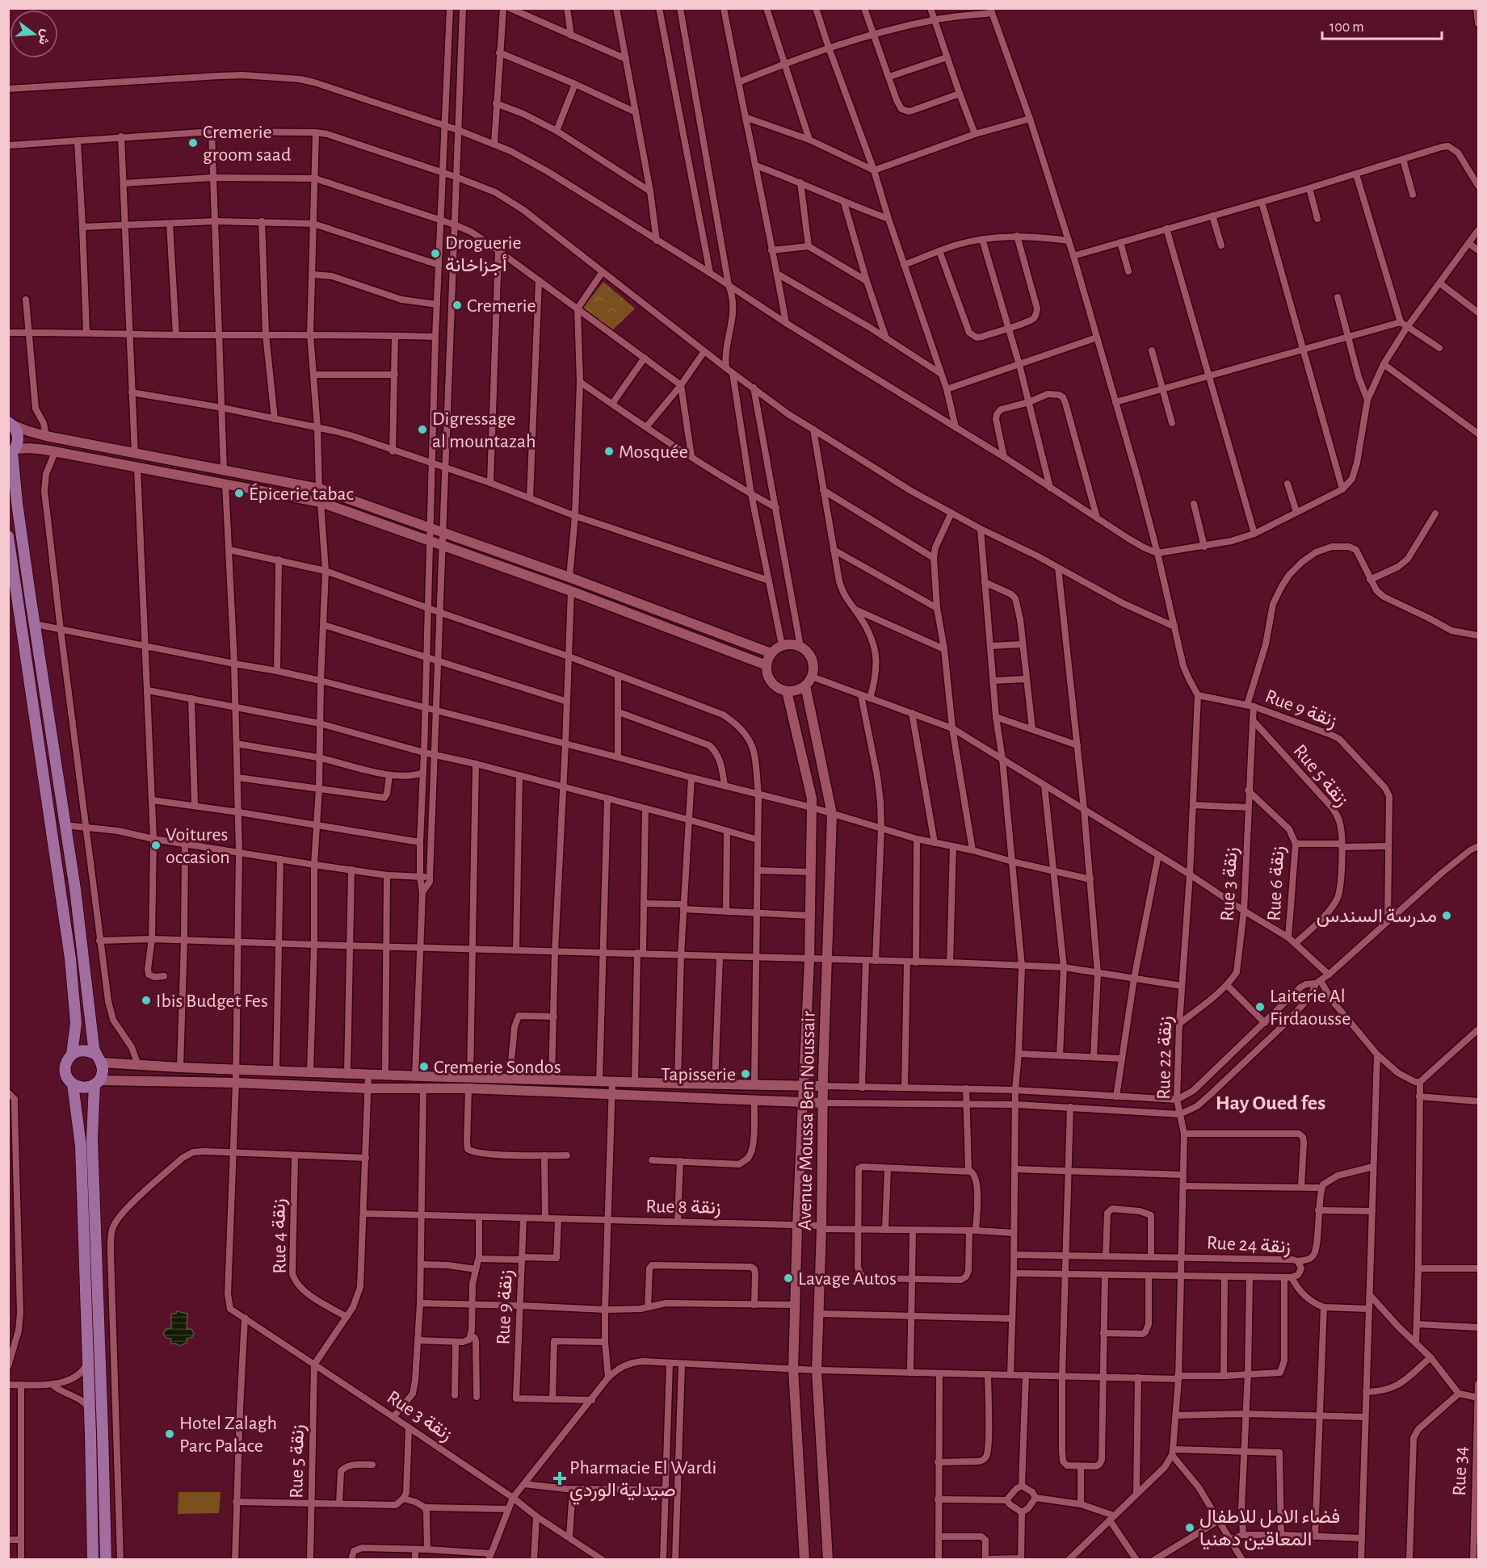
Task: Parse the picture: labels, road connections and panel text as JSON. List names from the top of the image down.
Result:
{
  "streets": {
    "street": [
      "Rue 9 زنقة",
      "Rue 5 زنقة",
      "Rue 6 زنقة",
      "Rue 3 زنقة",
      "Rue 22 زنقة",
      "Avenue Moussa Ben Noussair",
      "Rue 8 زنقة",
      "Rue 4 زنقة",
      "Rue 24 زنقة",
      "Rue 34"
    ]
  },
  "crossings": [
    ["Rue 9 زنقة", "Rue 22 زنقة"],
    ["Rue 9 زنقة", "Rue 8 زنقة"],
    ["Rue 5 زنقة", "Rue 3 زنقة"],
    ["Rue 6 زنقة", "Rue 3 زنقة"],
    ["Rue 3 زنقة", "Rue 22 زنقة"],
    ["Rue 22 زنقة", "Rue 24 زنقة"],
    ["Avenue Moussa Ben Noussair", "Rue 8 زنقة"]
  ],
  "districts": ["Hay Oued fes"],
  "places": {
    "other": [
      "Cremerie groom saad",
      "Droguerie أجزاخانة",
      "Cremerie",
      "Digressage al mountazah",
      "Mosquée",
      "Épicerie tabac",
      "Voitures occasion",
      "مدرسة السندس",
      "Ibis Budget Fes",
      "Laiterie Al Firdaousse",
      "Cremerie Sondos",
      "Tapisserie",
      "Lavage Autos",
      "Hotel Zalagh Parc Palace",
      "فضاء الامل للاطفال المعاقين دهنيا"
    ],
    "health": ["Pharmacie El Wardi صيدلية الوردي"]
  },
  "scale_bar": "100 m",
  "north": "right"
}
